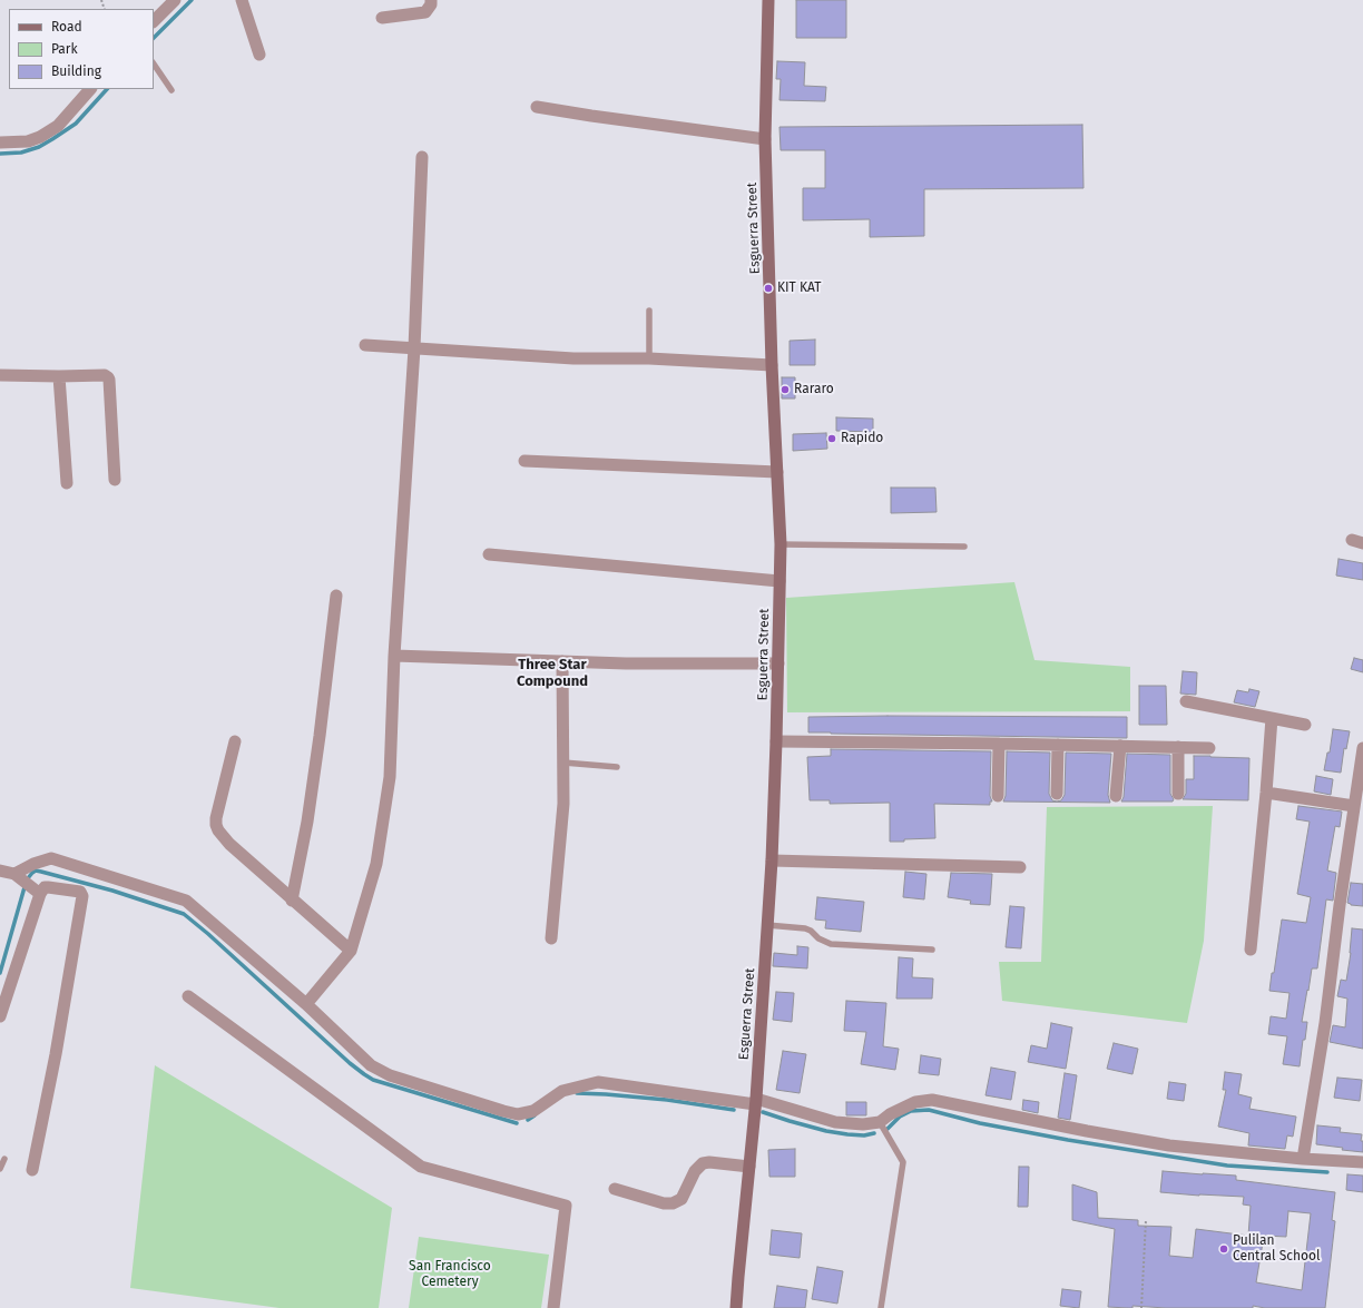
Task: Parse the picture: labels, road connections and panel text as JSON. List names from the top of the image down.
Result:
{
  "streets": {
    "main road": ["Esguerra Street"]
  },
  "districts": ["Three Star Compound"],
  "parks": ["San Francisco Cemetery"],
  "places": [
    "KIT KAT",
    "Rararo",
    "Rapido",
    "Pulilan Central School"
  ],
  "legend": ["Road", "Park", "Building"]
}
